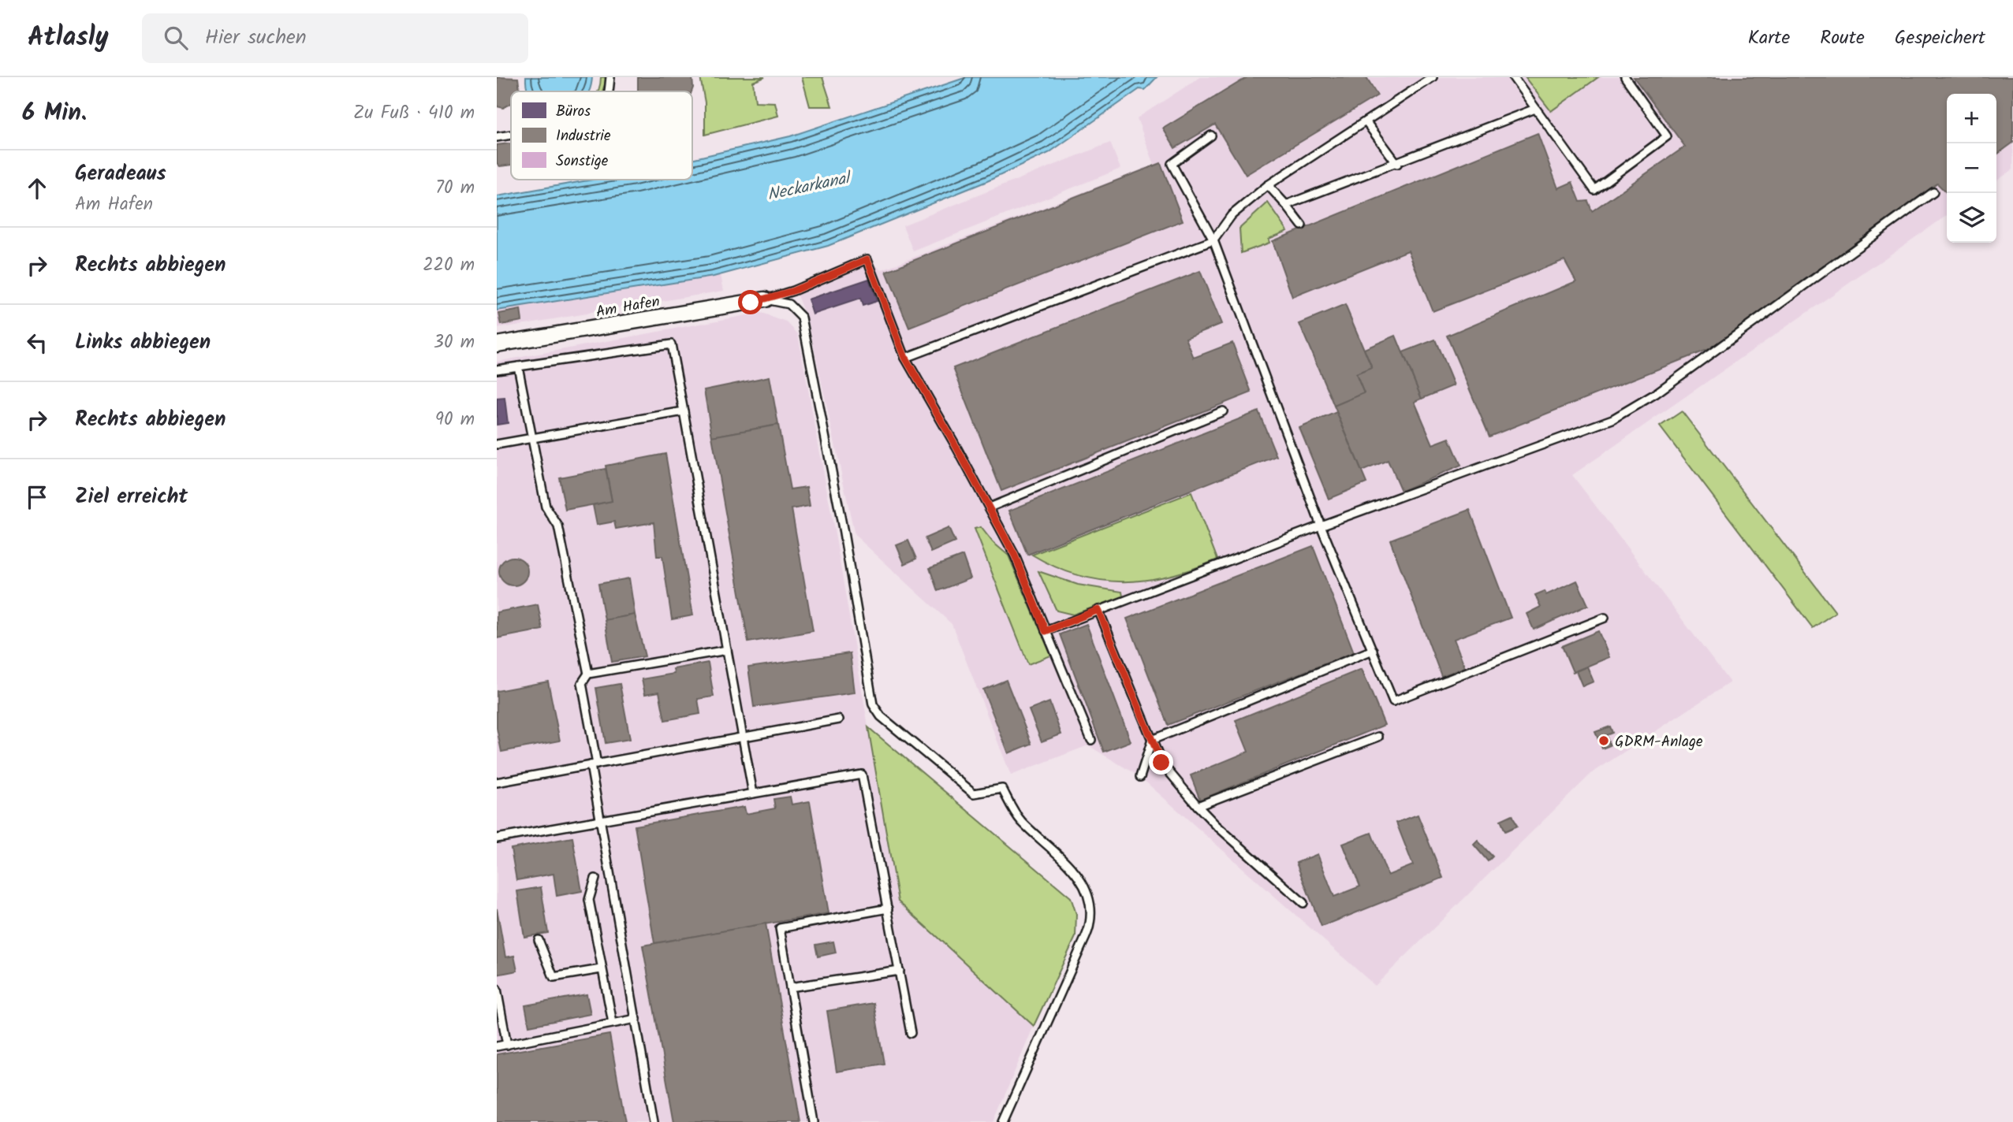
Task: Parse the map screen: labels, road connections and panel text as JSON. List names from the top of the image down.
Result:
{
  "streets": {
    "street": ["Am Hafen"]
  },
  "water": ["Neckarkanal"],
  "places": ["GDRM-Anlage"],
  "legend": ["Büros", "Industrie", "Sonstige"],
  "page": {
    "header": "Atlasly",
    "search": "Hier suchen",
    "nav": ["Karte", "Route", "Gespeichert"],
    "heading": ["6 Min.", "Zu Fuß · 410 m"],
    "map_buttons": ["+", "−"],
    "list": [
      ["Geradeaus", "Am Hafen", "70 m"],
      ["Rechts abbiegen", "220 m"],
      ["Links abbiegen", "30 m"],
      ["Rechts abbiegen", "90 m"],
      "Ziel erreicht"
    ]
  }
}
